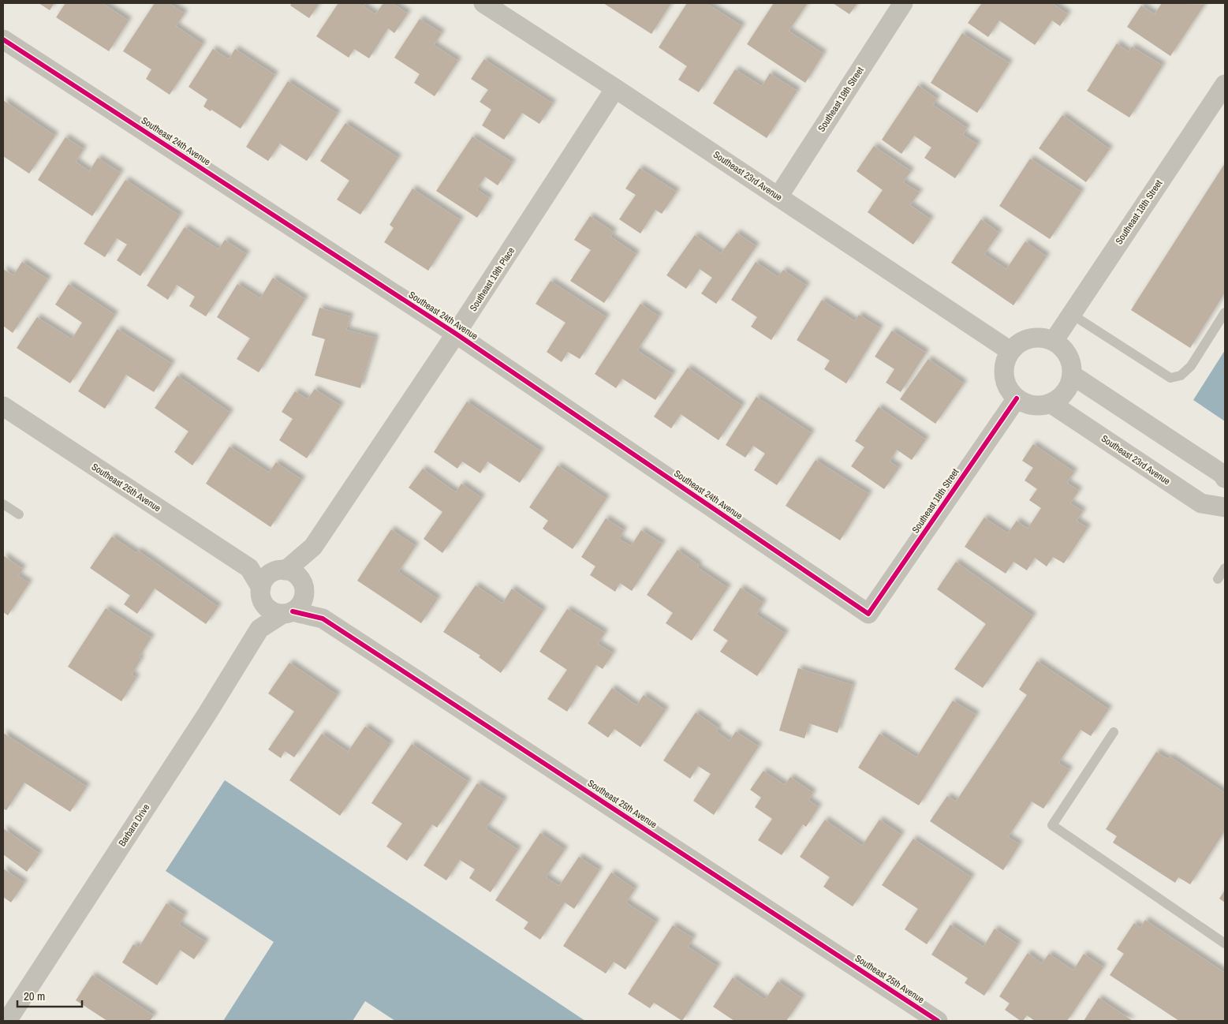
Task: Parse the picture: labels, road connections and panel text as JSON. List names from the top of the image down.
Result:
{
  "streets": {
    "street": [
      "Southeast 19th Street",
      "Southeast 24th Avenue",
      "Southeast 23rd Avenue",
      "Southeast 18th Street",
      "Southeast 19th Place",
      "Southeast 25th Avenue",
      "Barbara Drive"
    ]
  },
  "crossings": [
    ["Southeast 19th Street", "Southeast 23rd Avenue"],
    ["Southeast 24th Avenue", "Southeast 18th Street"],
    ["Southeast 24th Avenue", "Southeast 19th Place"],
    ["Southeast 23rd Avenue", "Southeast 18th Street"],
    ["Southeast 23rd Avenue", "Southeast 19th Place"],
    ["Southeast 25th Avenue", "Barbara Drive"]
  ],
  "scale_bar": "20 m"
}
